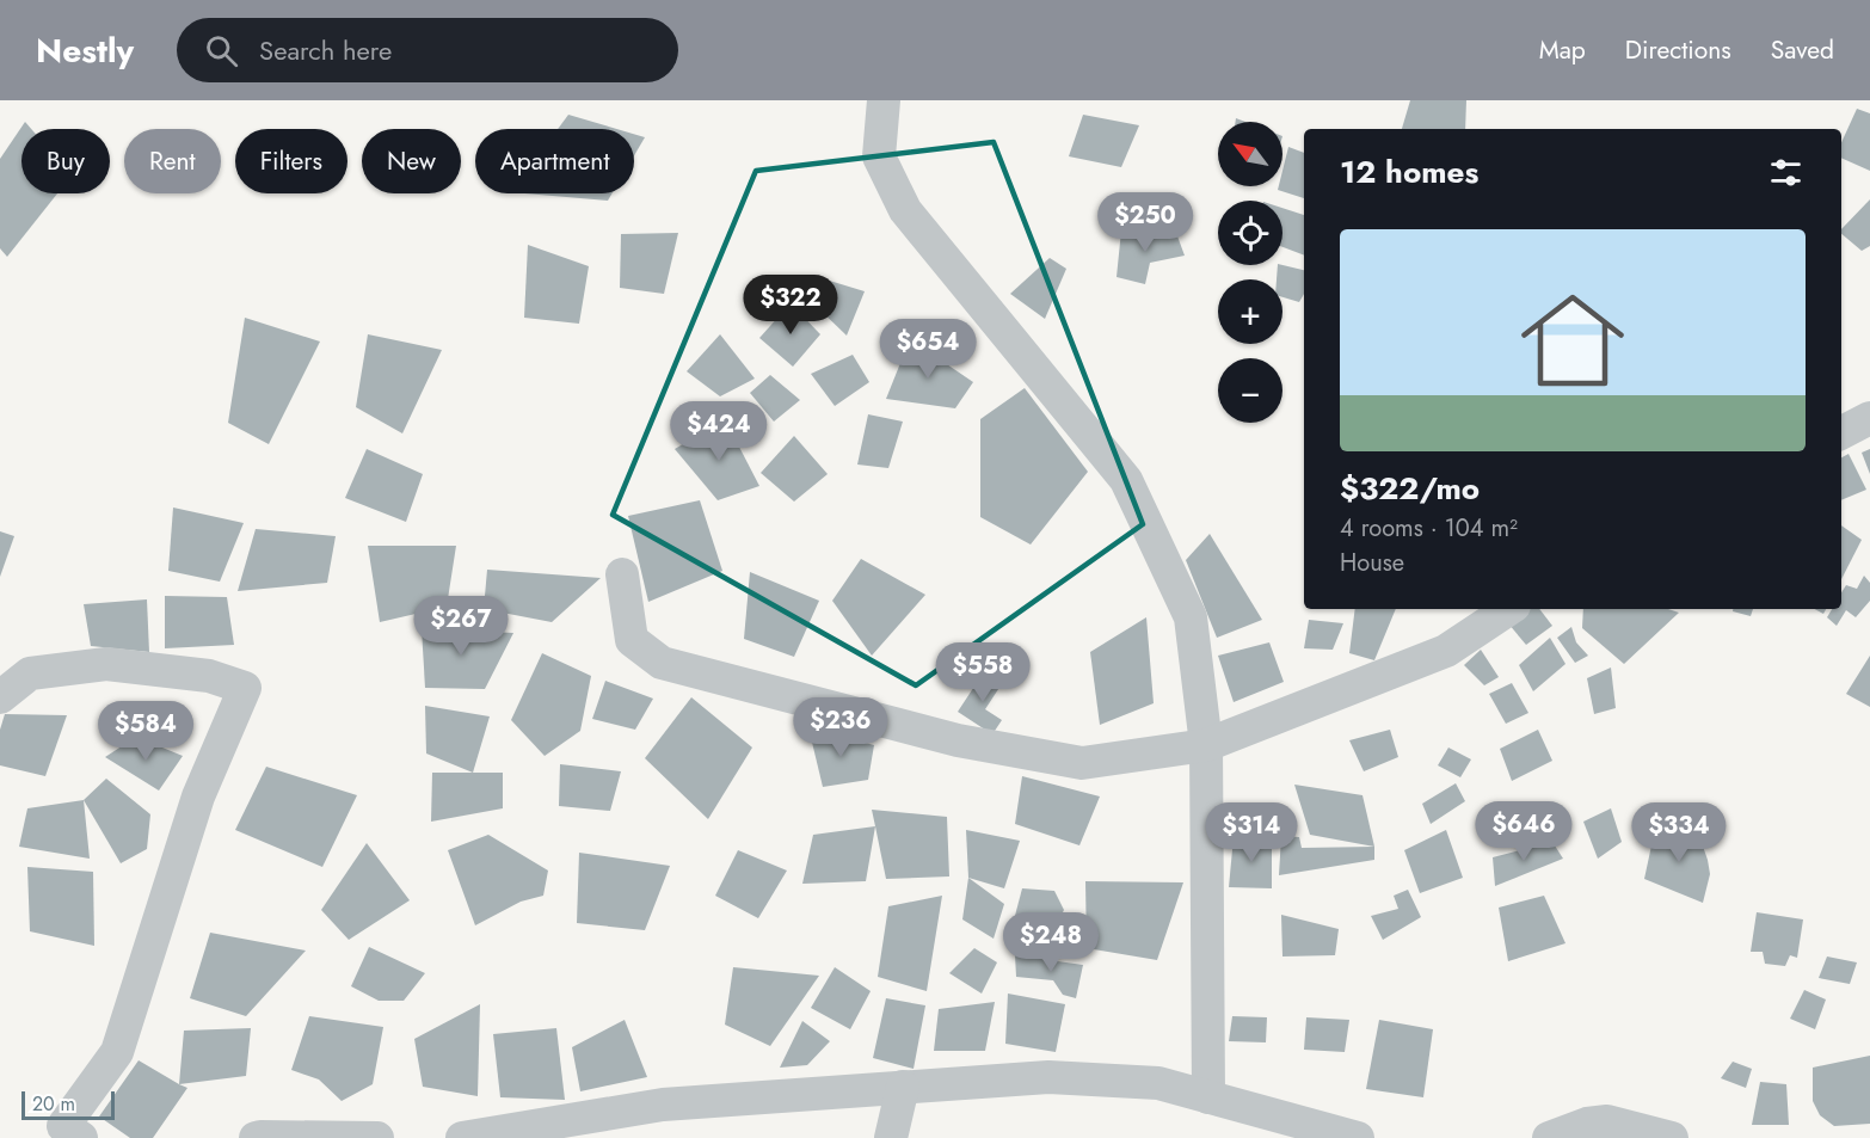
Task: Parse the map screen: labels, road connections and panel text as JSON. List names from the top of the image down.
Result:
{
  "scale_bar": "20 m",
  "north": "top left",
  "page": {
    "header": "Nestly",
    "search": "Search here",
    "nav": ["Map", "Directions", "Saved"],
    "map_buttons": ["+", "−"],
    "chip": [
      "Buy",
      "Rent",
      "Filters",
      "New",
      "Apartment"
    ],
    "heading": "12 homes",
    "price": [
      "$250",
      "$322",
      "$654",
      "$424",
      "$267",
      "$558",
      "$236",
      "$584",
      "$646",
      "$314",
      "$334",
      "$248"
    ],
    "list": [
      {
        "name": "$322/mo",
        "note": "4 rooms · 104 m² · House"
      }
    ],
    "scale": "20 m"
  }
}
